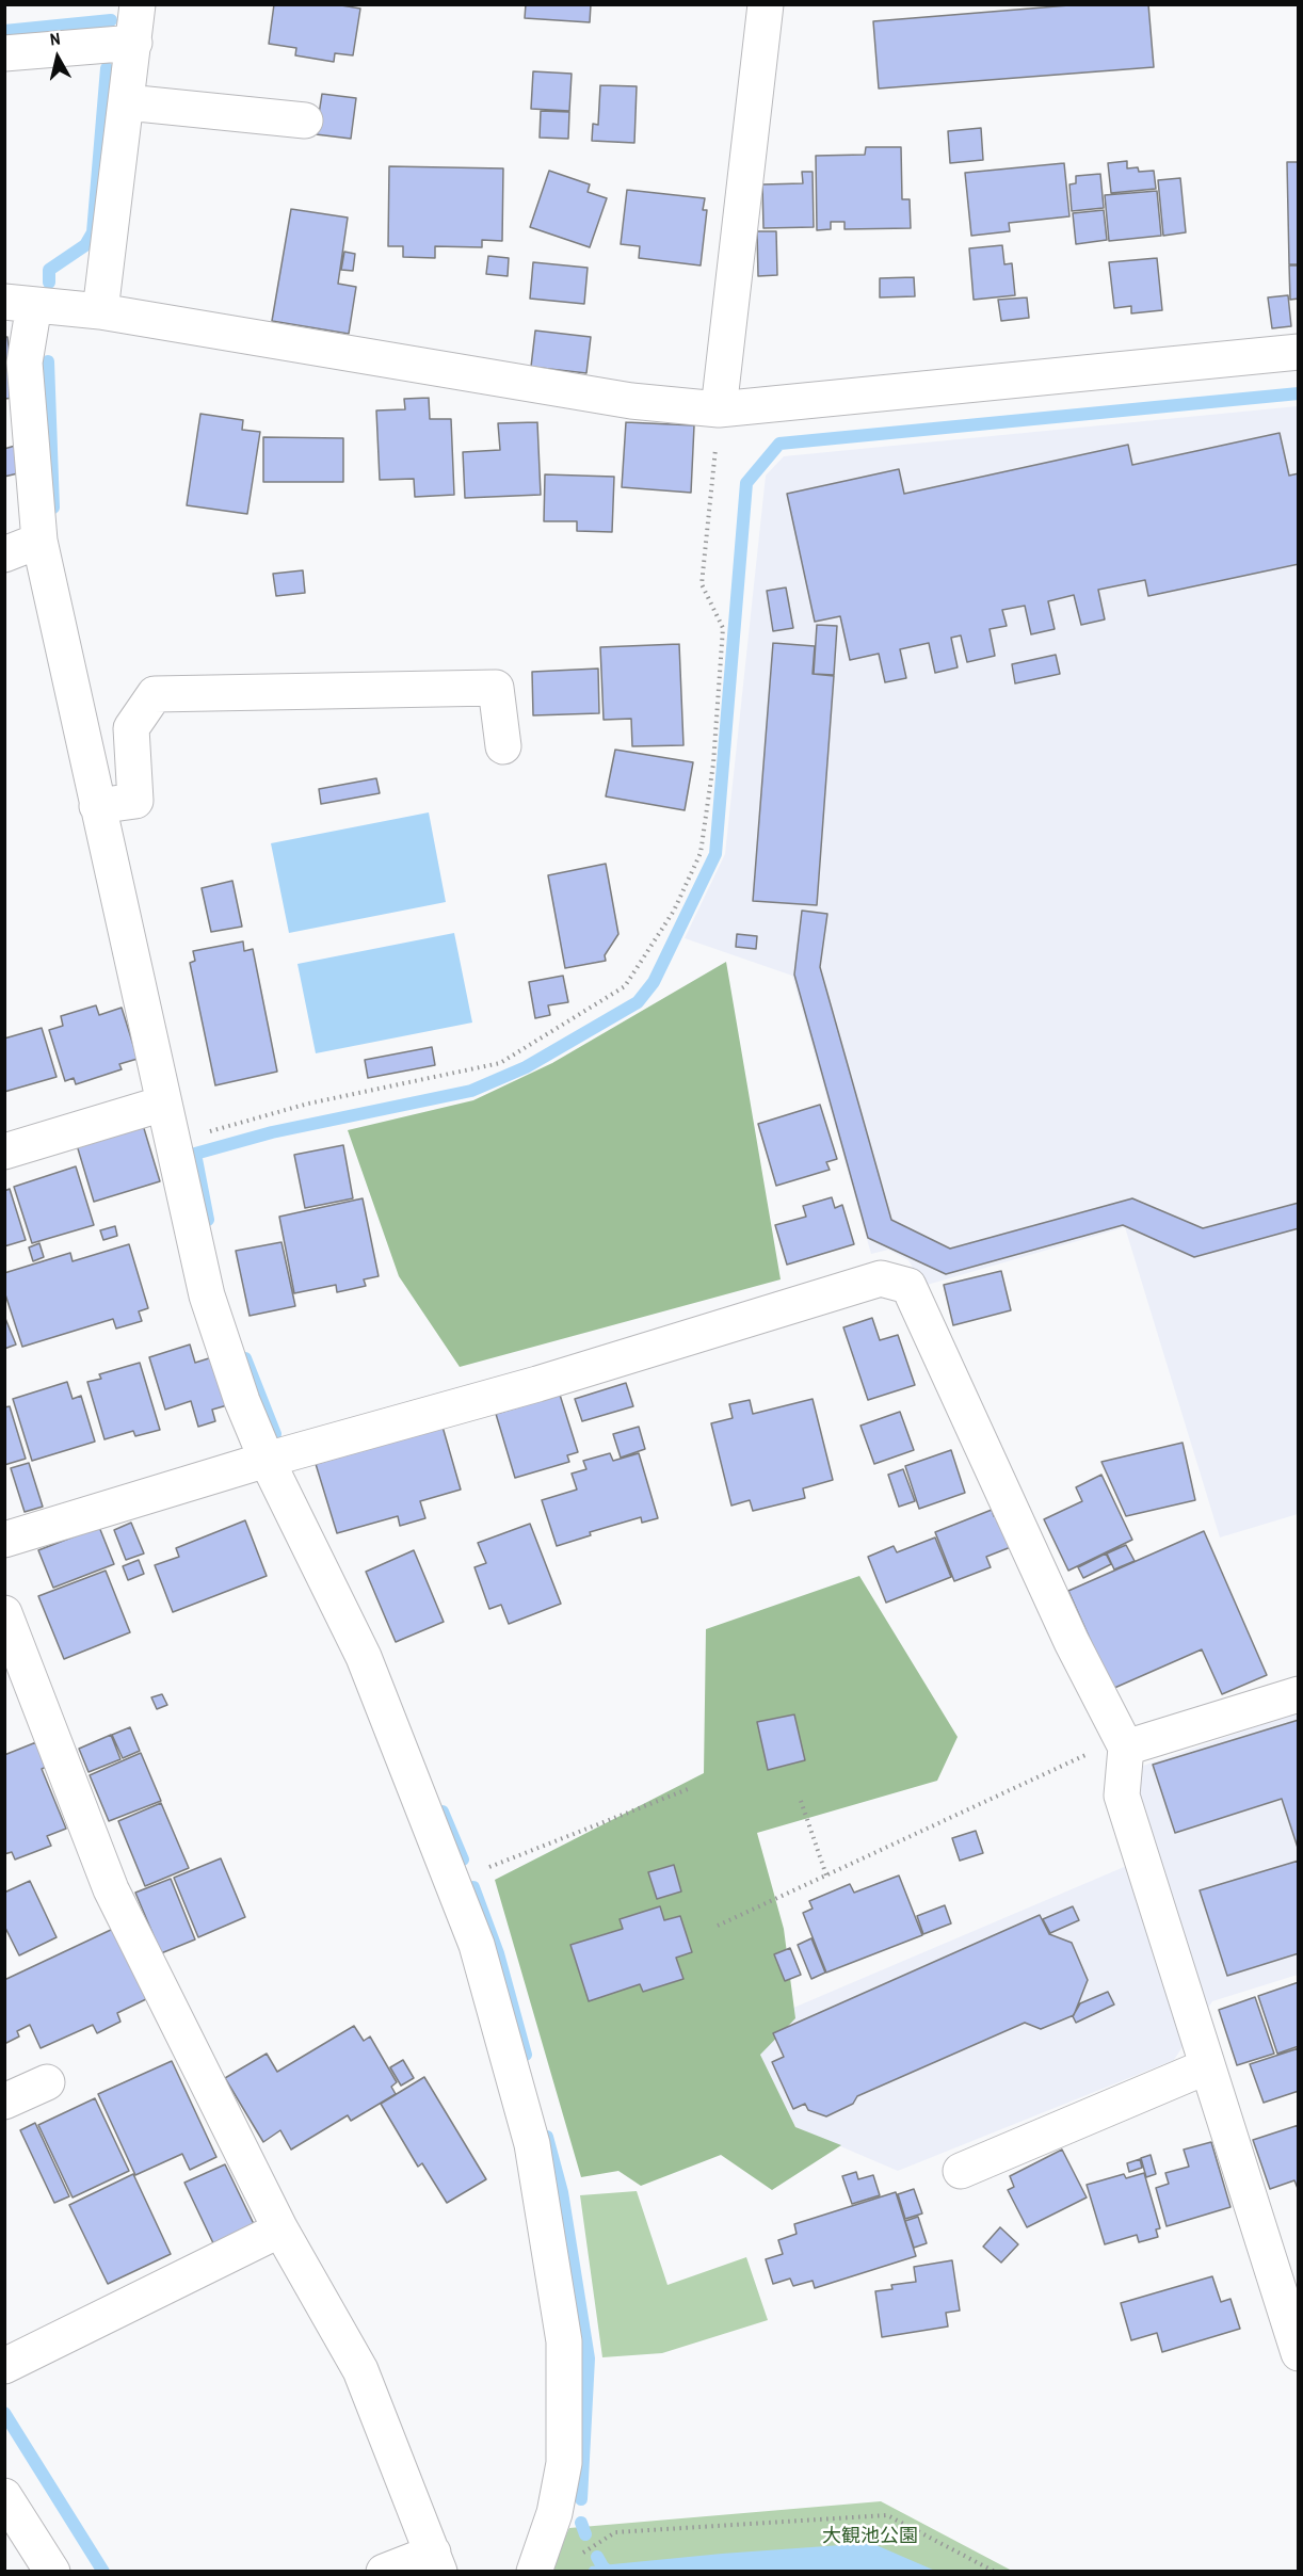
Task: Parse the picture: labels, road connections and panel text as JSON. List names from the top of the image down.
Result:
{
  "parks": ["大観池公園"],
  "north": "top"
}
